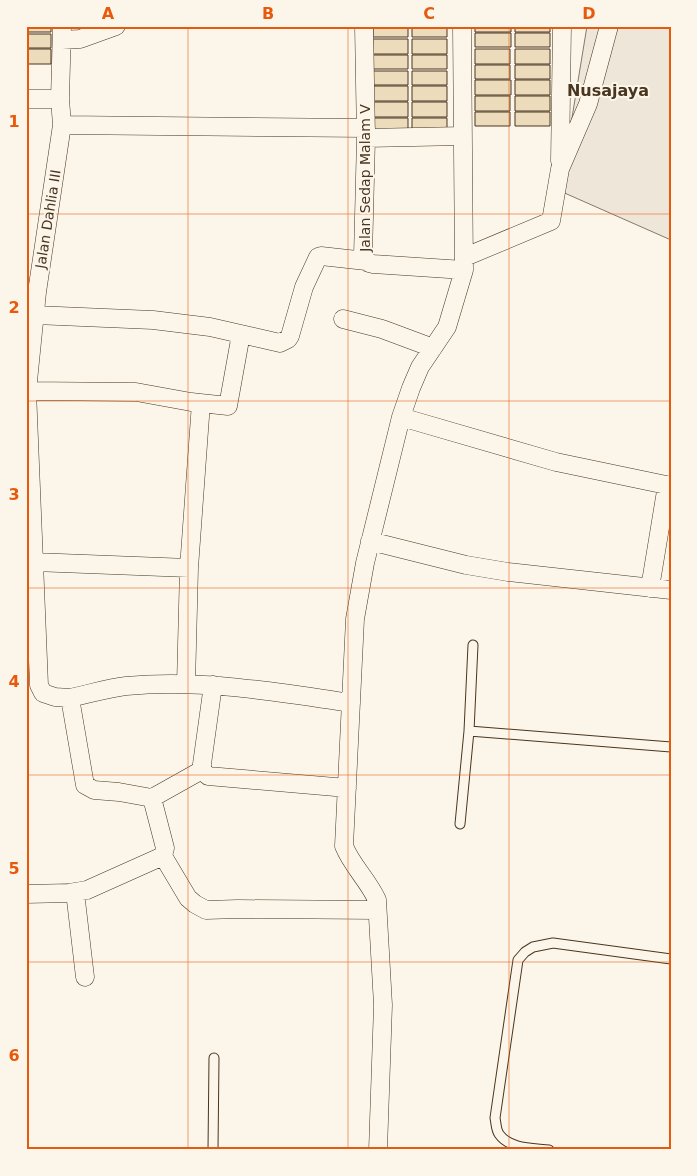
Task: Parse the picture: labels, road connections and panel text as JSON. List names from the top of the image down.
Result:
{
  "streets": {
    "street": ["Jalan Sedap Malam V", "Jalan Dahlia III"]
  },
  "districts": ["Nusajaya"],
  "grid": {
    "columns": [
      "A",
      "B",
      "C",
      "D"
    ],
    "rows": [
      "1",
      "2",
      "3",
      "4",
      "5",
      "6"
    ]
  }
}
